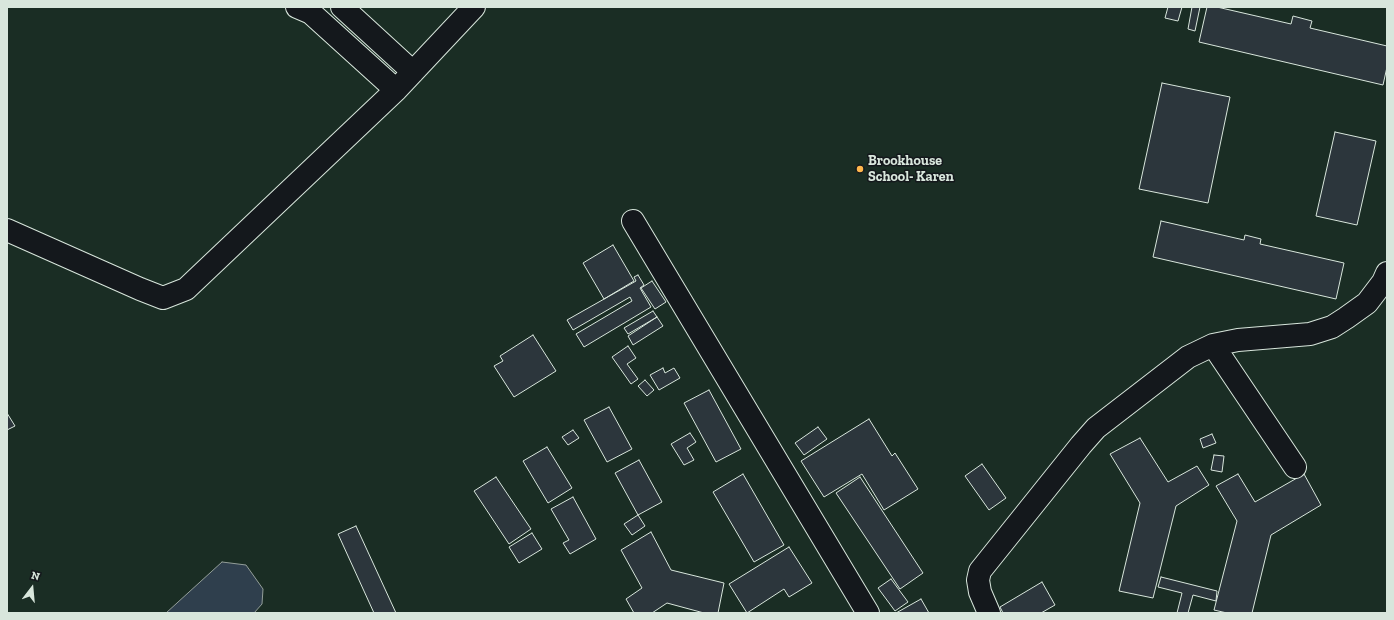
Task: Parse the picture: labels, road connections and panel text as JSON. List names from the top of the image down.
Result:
{
  "places": ["Brookhouse School- Karen"],
  "north": "top"
}
